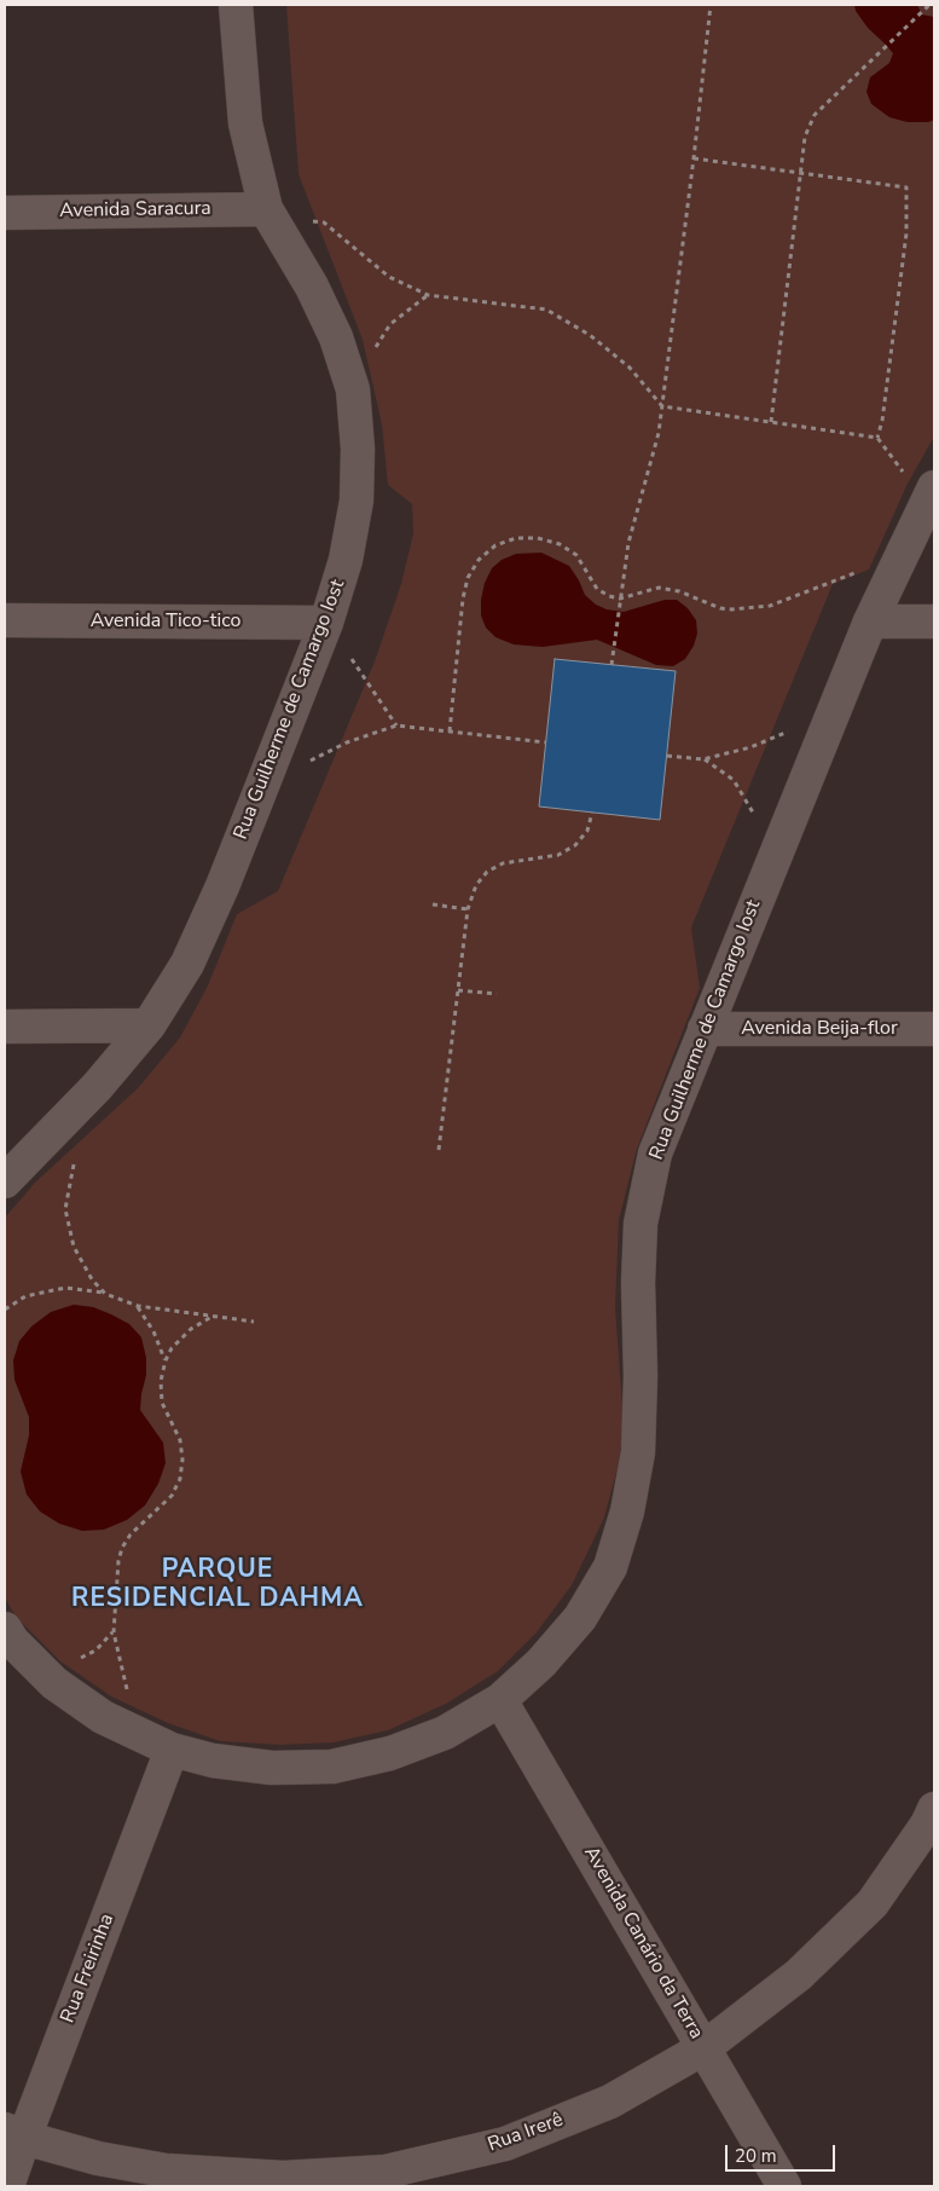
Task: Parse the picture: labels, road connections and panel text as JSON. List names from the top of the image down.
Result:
{
  "streets": {
    "street": [
      "Avenida Saracura",
      "Avenida Tico-tico",
      "Rua Guilherme de Camargo Iost",
      "Avenida Beija-flor",
      "Avenida Canário da Terra",
      "Rua Freirinha",
      "Rua Irerê"
    ]
  },
  "crossings": [
    ["Avenida Saracura", "Rua Guilherme de Camargo Iost"],
    ["Avenida Tico-tico", "Rua Guilherme de Camargo Iost"],
    ["Rua Guilherme de Camargo Iost", "Avenida Beija-flor"],
    ["Rua Guilherme de Camargo Iost", "Avenida Canário da Terra"],
    ["Rua Guilherme de Camargo Iost", "Rua Freirinha"],
    ["Avenida Canário da Terra", "Rua Irerê"],
    ["Rua Freirinha", "Rua Irerê"]
  ],
  "districts": ["PARQUE RESIDENCIAL DAHMA"],
  "scale_bar": "20 m"
}
